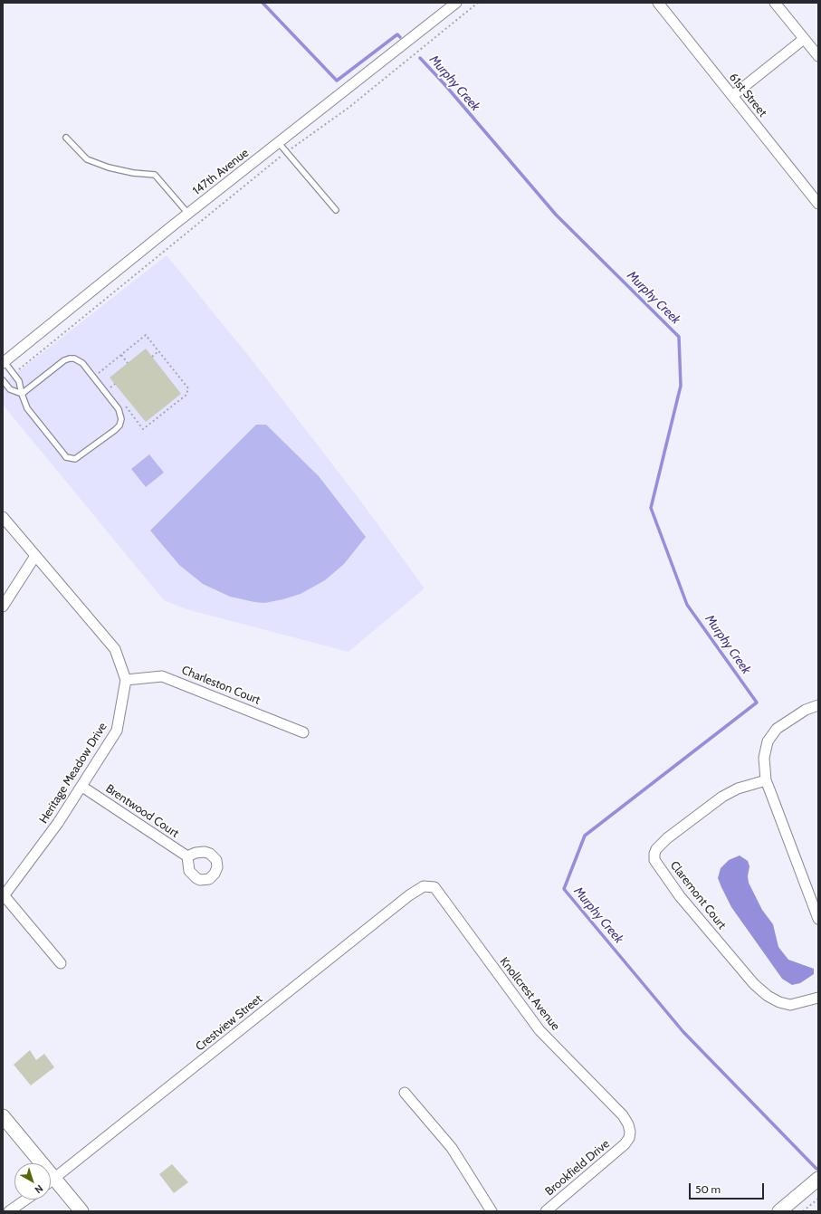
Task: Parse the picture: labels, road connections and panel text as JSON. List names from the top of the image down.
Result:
{
  "streets": {
    "street": [
      "61st Street",
      "147th Avenue",
      "Charleston Court",
      "Heritage Meadow Drive",
      "Brentwood Court",
      "Claremont Court",
      "Knollcrest Avenue",
      "Crestview Street",
      "Brookfield Drive"
    ]
  },
  "crossings": [
    ["Charleston Court", "Heritage Meadow Drive"],
    ["Heritage Meadow Drive", "Brentwood Court"],
    ["Knollcrest Avenue", "Crestview Street"],
    ["Knollcrest Avenue", "Brookfield Drive"]
  ],
  "water": ["Murphy Creek"],
  "scale_bar": "50 m",
  "north": "bottom right"
}
